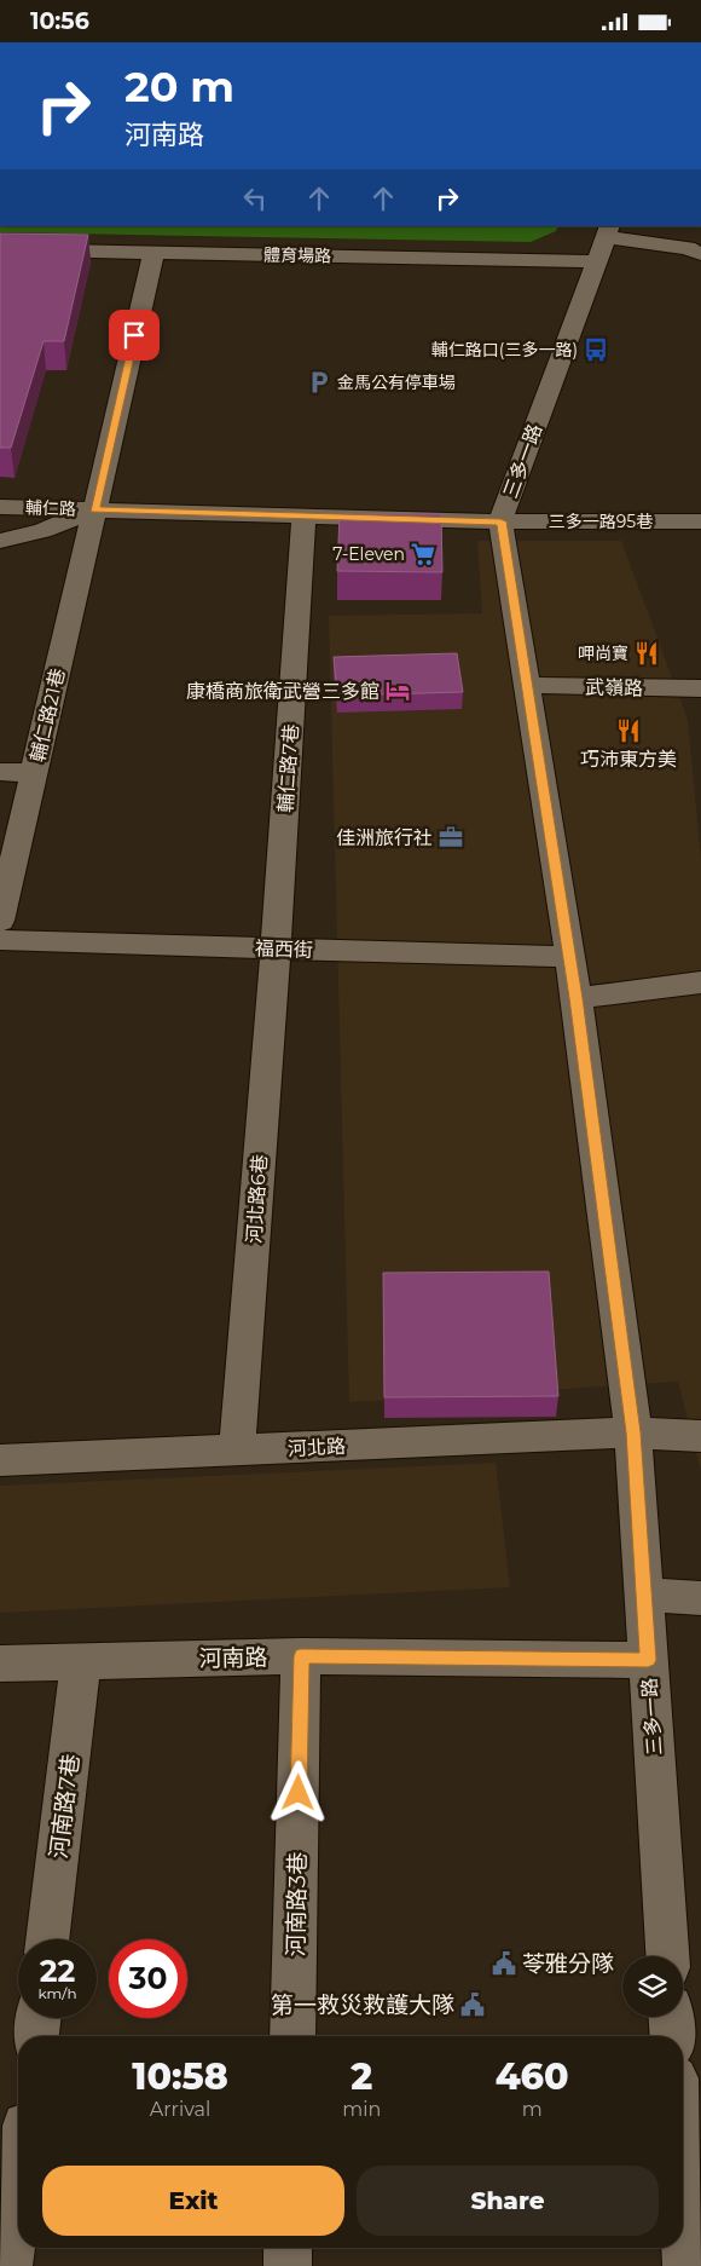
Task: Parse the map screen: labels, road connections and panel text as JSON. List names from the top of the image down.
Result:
{
  "streets": {
    "street": [
      "體育場路",
      "三多一路",
      "輔仁路",
      "三多一路95巷",
      "武嶺路",
      "輔仁路21巷",
      "輔仁路7巷",
      "福西街",
      "河北路6巷",
      "河北路",
      "河南路",
      "河南路7巷",
      "河南路3巷"
    ]
  },
  "crossings": [
    ["體育場路", "三多一路"],
    ["體育場路", "輔仁路21巷"],
    ["三多一路", "輔仁路"],
    ["三多一路", "三多一路95巷"],
    ["三多一路", "武嶺路"],
    ["三多一路", "福西街"],
    ["三多一路", "河北路"],
    ["三多一路", "河南路"],
    ["輔仁路", "三多一路95巷"],
    ["輔仁路", "輔仁路21巷"],
    ["輔仁路", "輔仁路7巷"],
    ["輔仁路7巷", "福西街"],
    ["輔仁路7巷", "河北路6巷"],
    ["福西街", "河北路6巷"],
    ["河北路6巷", "河北路"],
    ["河南路", "河南路7巷"],
    ["河南路", "河南路3巷"]
  ],
  "places": {
    "bus stop": ["輔仁路口(三多一路)"],
    "parking": ["金馬公有停車場"],
    "supermarket": ["7-Eleven"],
    "restaurant": ["呷尚寶", "巧沛東方美"],
    "hotel": ["康橋商旅衛武營三多館"],
    "office": ["佳洲旅行社"],
    "public building": ["苓雅分隊", "第一救災救護大隊"]
  },
  "page": {
    "status": "10:56",
    "turn": ["20 m", "河南路"],
    "speed": "22 km/h",
    "limit": "30",
    "eta": [
      "10:58",
      "Arrival",
      "2",
      "min",
      "460",
      "m"
    ],
    "buttons": ["Exit", "Share"]
  }
}
